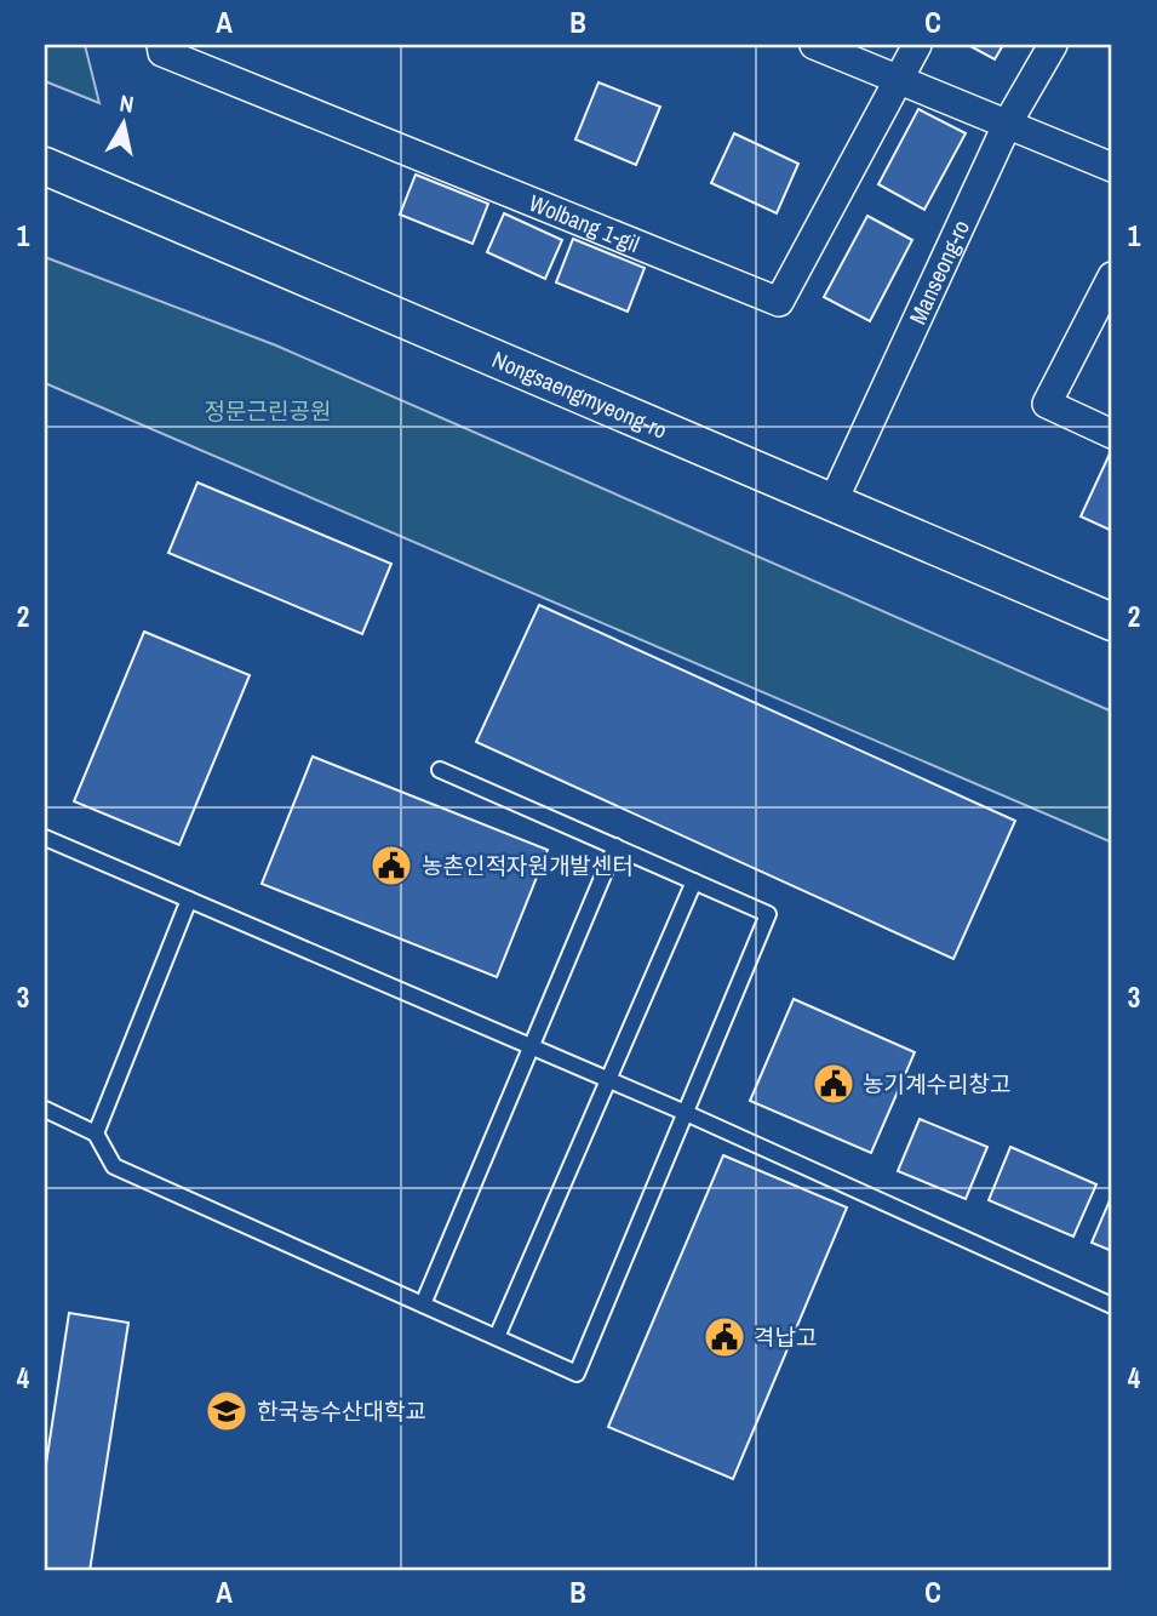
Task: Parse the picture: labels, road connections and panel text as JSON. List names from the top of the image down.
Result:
{
  "streets": {
    "street": ["Wolbang 1-gil", "Manseong-ro", "Nongsaengmyeong-ro"]
  },
  "crossings": [
    ["Manseong-ro", "Nongsaengmyeong-ro"]
  ],
  "parks": ["정문근린공원"],
  "places": {
    "public building": ["농촌인적자원개발센터", "농기계수리창고", "격납고"],
    "school or university": ["한국농수산대학교"]
  },
  "north": "top",
  "grid": {
    "columns": ["A", "B", "C"],
    "rows": [
      "1",
      "2",
      "3",
      "4"
    ]
  }
}
